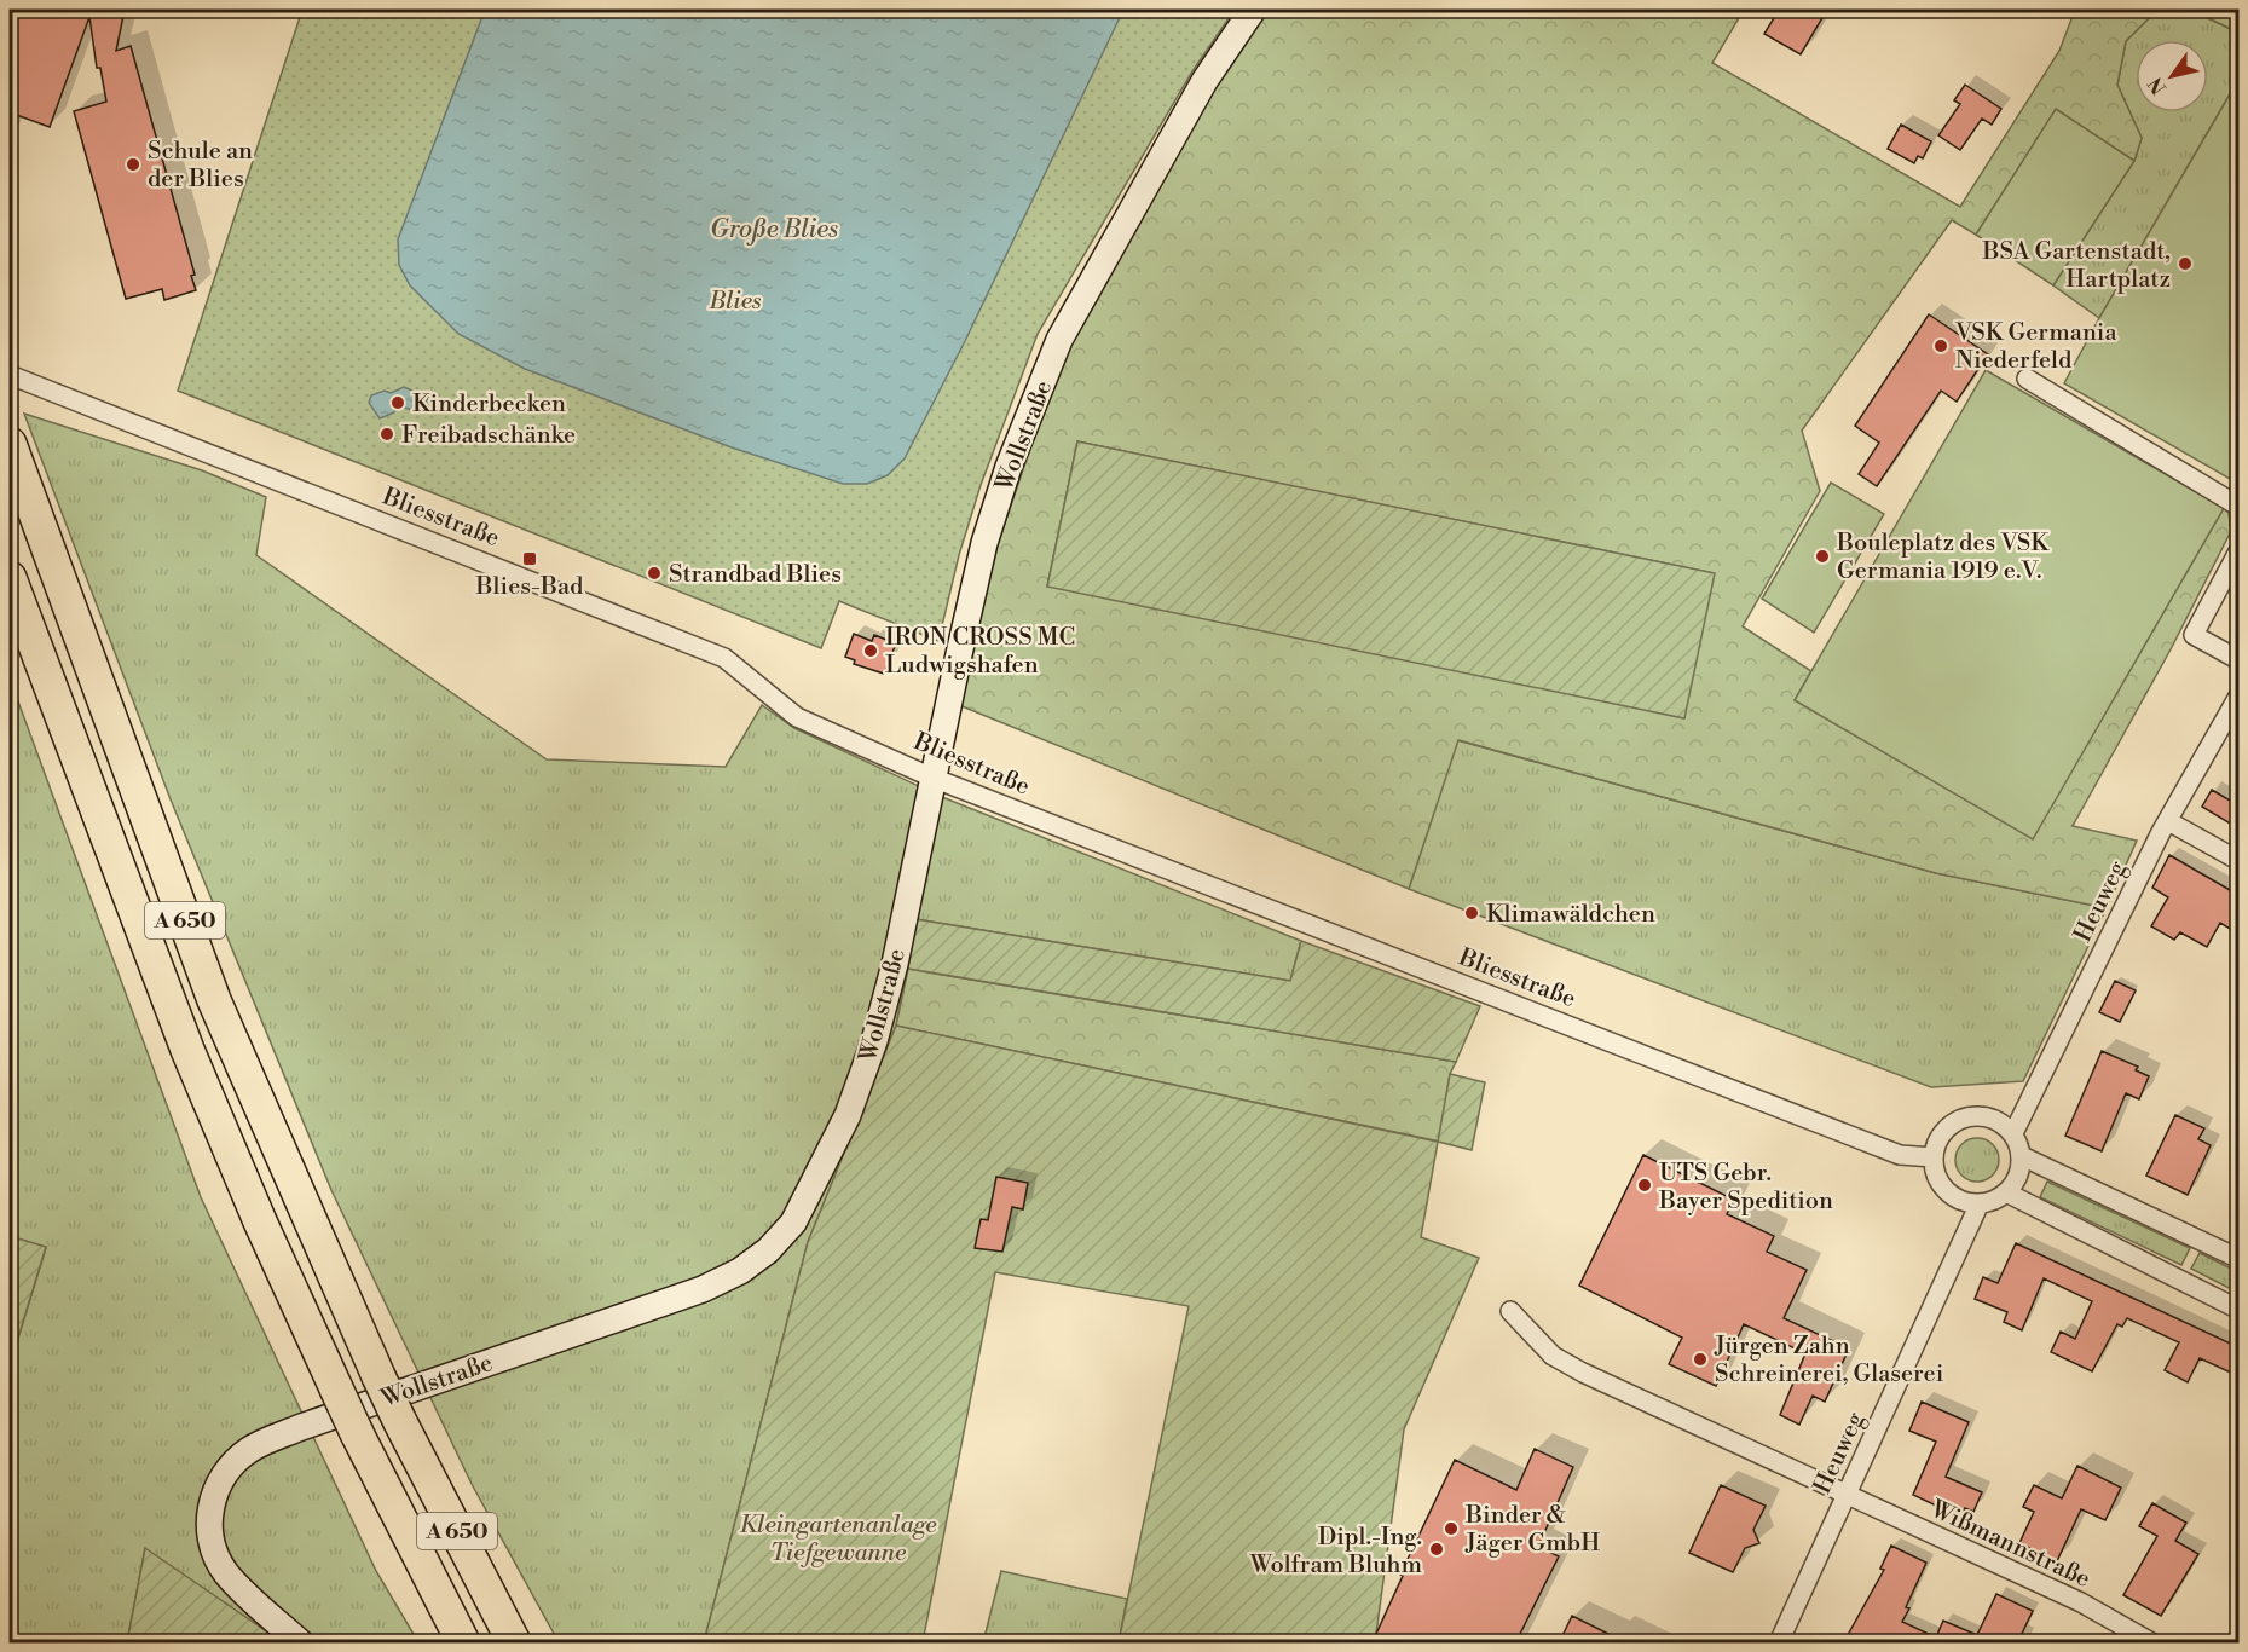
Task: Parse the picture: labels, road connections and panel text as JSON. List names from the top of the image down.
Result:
{
  "streets": {
    "highway": ["A 650"],
    "street": [
      "Wollstraße",
      "Bliesstraße",
      "Heuweg",
      "Wißmannstraße"
    ]
  },
  "crossings": [
    ["Wollstraße", "Bliesstraße"],
    ["Bliesstraße", "Heuweg"],
    ["Heuweg", "Wißmannstraße"]
  ],
  "water": ["Große Blies"],
  "parks": ["Blies", "Kleingartenanlage Tiefgewanne"],
  "places": {
    "other": [
      "Schule an der Blies",
      "BSA Gartenstadt, Hartplatz",
      "VSK Germania Niederfeld",
      "Kinderbecken",
      "Freibadschänke",
      "Bouleplatz des VSK Germania 1919 e.V.",
      "Strandbad Blies",
      "IRON CROSS MC Ludwigshafen",
      "Klimawäldchen",
      "UTS Gebr. Bayer Spedition",
      "Jürgen Zahn Schreinerei, Glaserei",
      "Binder & Jäger GmbH",
      "Dipl.-Ing. Wolfram Bluhm"
    ],
    "transit": ["Blies-Bad"]
  },
  "north": "bottom left"
}
